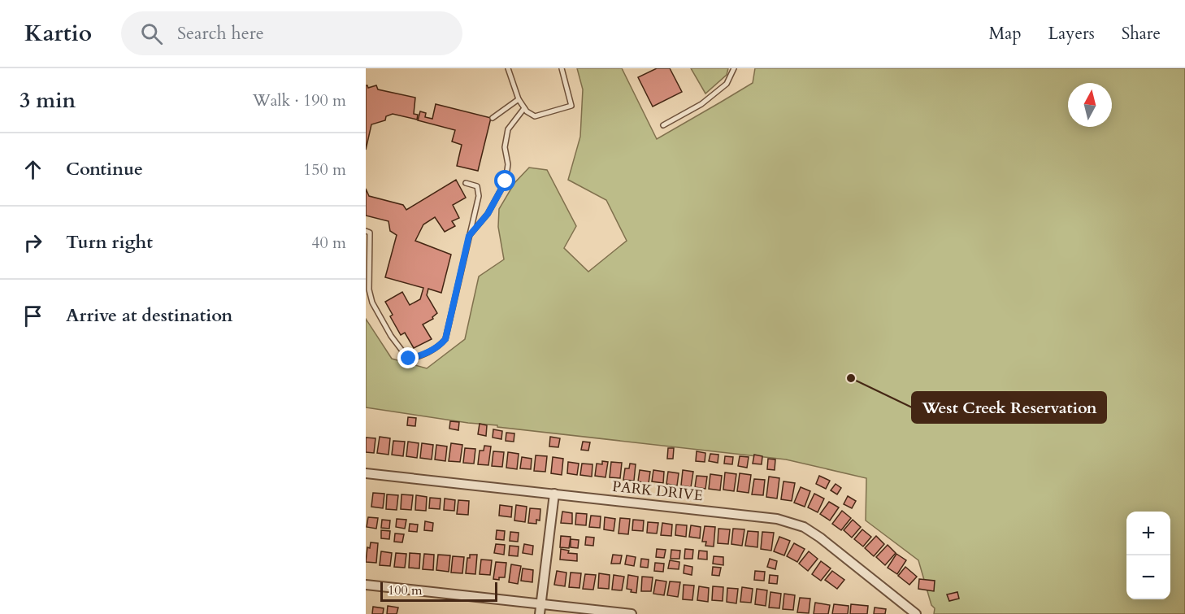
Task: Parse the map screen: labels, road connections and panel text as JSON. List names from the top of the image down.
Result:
{
  "streets": {
    "street": ["PARK DRIVE"]
  },
  "places": ["West Creek Reservation"],
  "scale_bar": "100 m",
  "north": "top",
  "page": {
    "header": "Kartio",
    "search": "Search here",
    "nav": ["Map", "Layers", "Share"],
    "heading": ["3 min", "Walk · 190 m"],
    "list": [
      ["Continue", "150 m"],
      ["Turn right", "40 m"],
      "Arrive at destination"
    ],
    "map_buttons": ["+", "−"],
    "scale": "100 m"
  }
}
